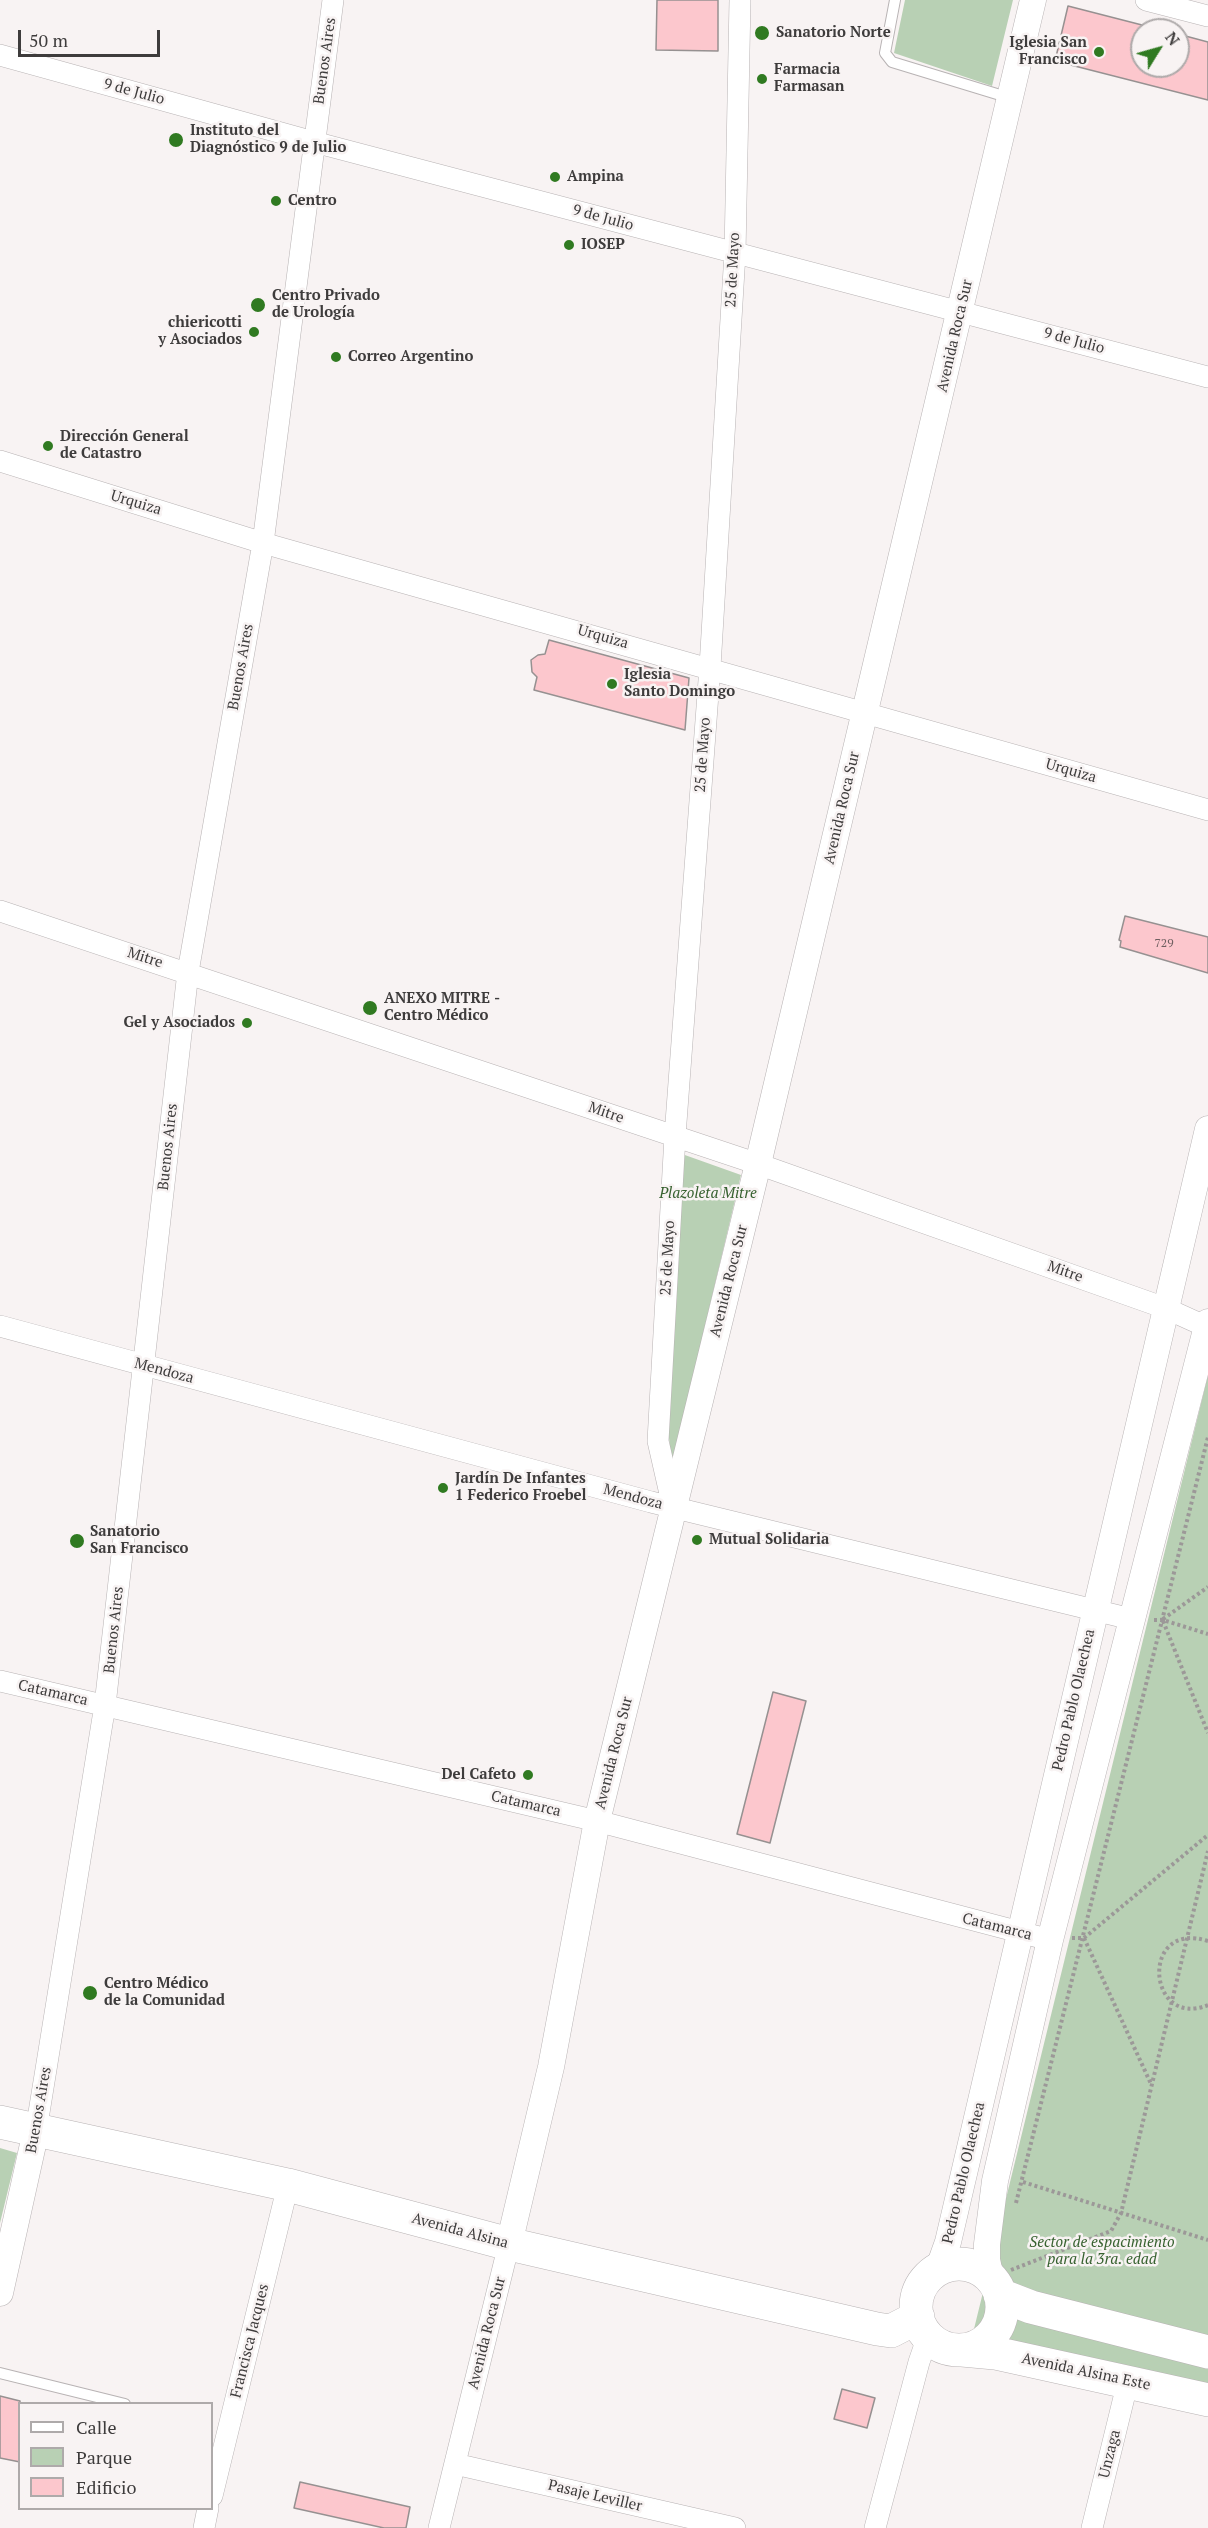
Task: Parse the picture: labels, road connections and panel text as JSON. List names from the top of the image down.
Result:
{
  "streets": {
    "highway": ["Avenida Alsina", "Avenida Alsina Este"],
    "street": [
      "Buenos Aires",
      "9 de Julio",
      "25 de Mayo",
      "Avenida Roca Sur",
      "Urquiza",
      "Mitre",
      "Mendoza",
      "Catamarca",
      "Pedro Pablo Olaechea",
      "Francisca Jacques",
      "Unzaga",
      "Pasaje Leviller"
    ]
  },
  "crossings": [
    ["Buenos Aires", "9 de Julio"],
    ["Buenos Aires", "Urquiza"],
    ["Buenos Aires", "Mitre"],
    ["Buenos Aires", "Mendoza"],
    ["Buenos Aires", "Catamarca"],
    ["Buenos Aires", "Avenida Alsina"],
    ["9 de Julio", "25 de Mayo"],
    ["9 de Julio", "Avenida Roca Sur"],
    ["25 de Mayo", "Avenida Roca Sur"],
    ["25 de Mayo", "Urquiza"],
    ["25 de Mayo", "Mitre"],
    ["25 de Mayo", "Mendoza"],
    ["Avenida Roca Sur", "Urquiza"],
    ["Avenida Roca Sur", "Mitre"],
    ["Avenida Roca Sur", "Mendoza"],
    ["Avenida Roca Sur", "Catamarca"],
    ["Avenida Roca Sur", "Avenida Alsina"],
    ["Avenida Roca Sur", "Pasaje Leviller"],
    ["Mitre", "Pedro Pablo Olaechea"],
    ["Mendoza", "Pedro Pablo Olaechea"],
    ["Catamarca", "Pedro Pablo Olaechea"],
    ["Pedro Pablo Olaechea", "Avenida Alsina"],
    ["Pedro Pablo Olaechea", "Avenida Alsina Este"],
    ["Avenida Alsina", "Francisca Jacques"],
    ["Avenida Alsina", "Avenida Alsina Este"],
    ["Avenida Alsina Este", "Unzaga"]
  ],
  "parks": ["Plazoleta Mitre", "Sector de espacimiento para la 3ra. edad"],
  "places": [
    "Sanatorio Norte",
    "Iglesia San Francisco",
    "Farmacia Farmasan",
    "Instituto del Diagnóstico 9 de Julio",
    "Ampina",
    "Centro",
    "IOSEP",
    "Centro Privado de Urología",
    "chiericotti y Asociados",
    "Correo Argentino",
    "Dirección General de Catastro",
    "Iglesia Santo Domingo",
    "ANEXO MITRE - Centro Médico",
    "Gel y Asociados",
    "Jardín De Infantes 1 Federico Froebel",
    "Mutual Solidaria",
    "Sanatorio San Francisco",
    "Del Cafeto",
    "Centro Médico de la Comunidad"
  ],
  "house_numbers": ["729"],
  "legend": ["Calle", "Parque", "Edificio"],
  "scale_bar": "50 m",
  "north": "top right"
}
